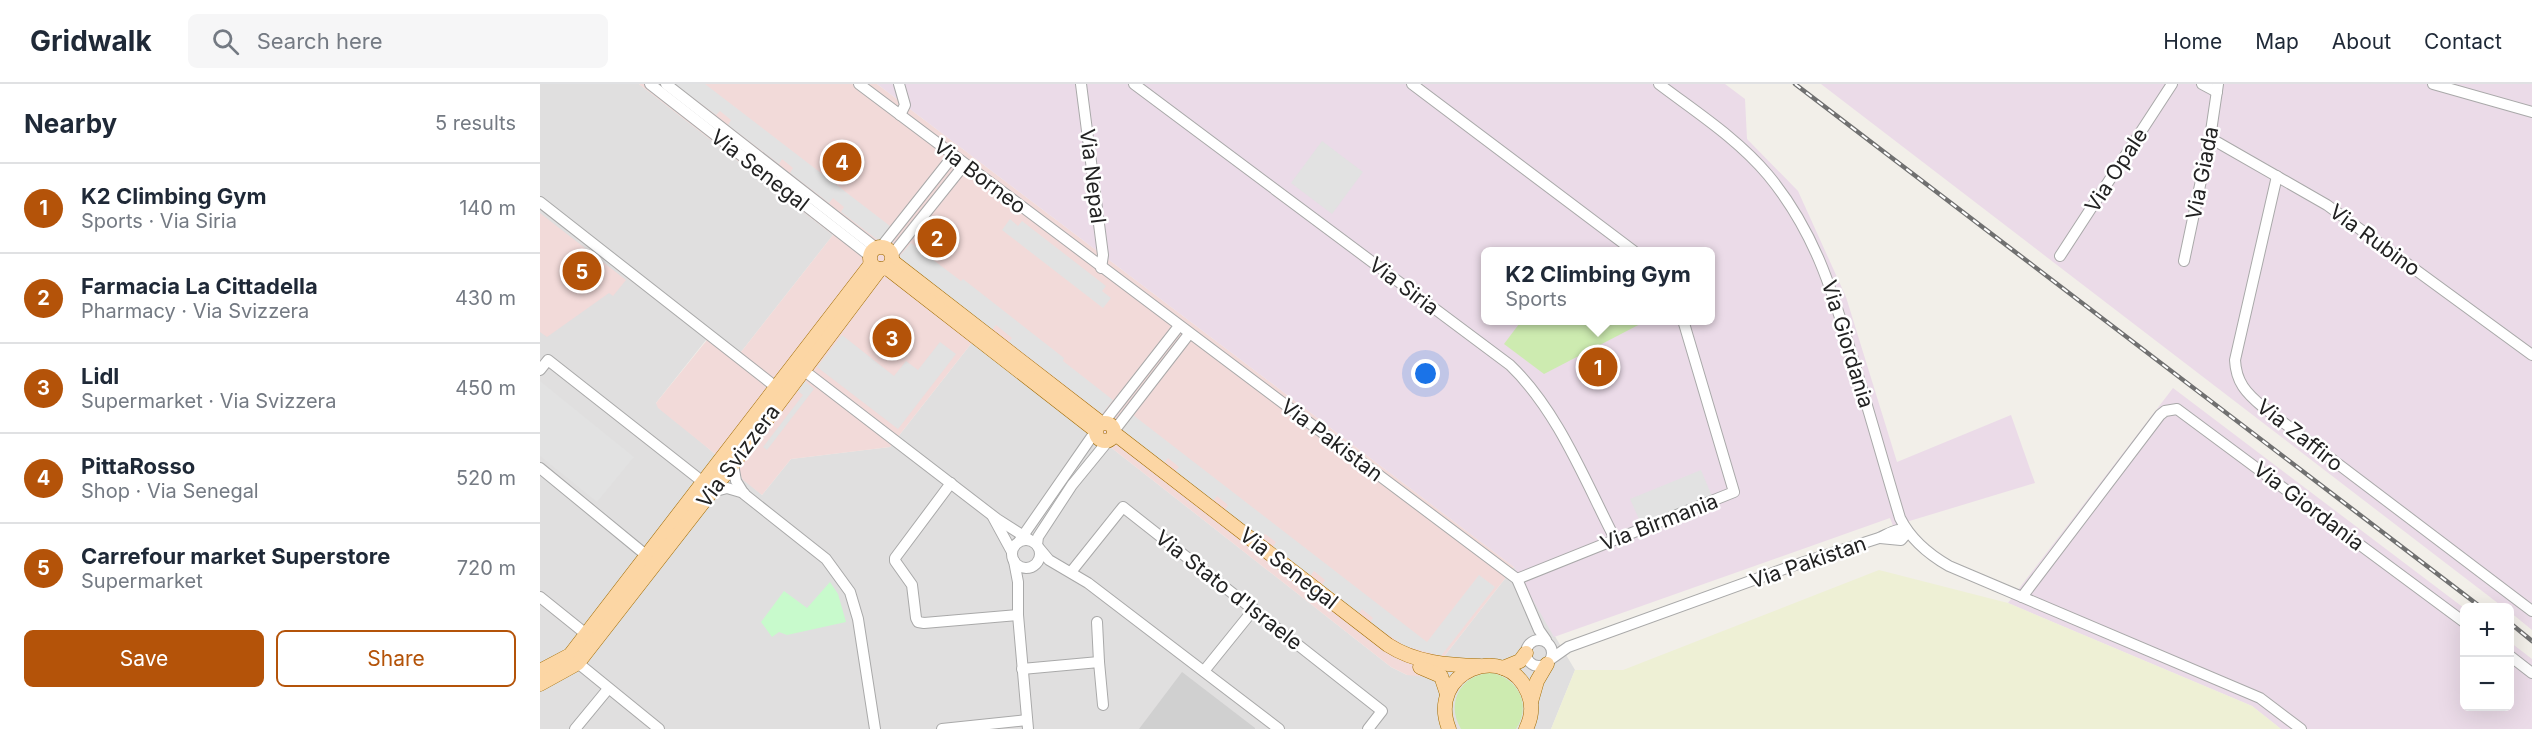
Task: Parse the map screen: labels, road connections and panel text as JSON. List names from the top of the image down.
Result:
{
  "streets": {
    "main road": ["Via Senegal", "Via Svizzera"],
    "street": [
      "Via Opale",
      "Via Giada",
      "Via Borneo",
      "Via Nepal",
      "Via Rubino",
      "Via Siria",
      "Via Giordania",
      "Via Zaffiro",
      "Via Pakistan",
      "Via Birmania",
      "Via Stato d'Israele"
    ]
  },
  "crossings": [
    ["Via Senegal", "Via Svizzera"],
    ["Via Giada", "Via Rubino"],
    ["Via Borneo", "Via Nepal"],
    ["Via Borneo", "Via Pakistan"],
    ["Via Borneo", "Via Svizzera"],
    ["Via Nepal", "Via Pakistan"],
    ["Via Rubino", "Via Zaffiro"],
    ["Via Siria", "Via Birmania"],
    ["Via Giordania", "Via Pakistan"],
    ["Via Pakistan", "Via Birmania"]
  ],
  "page": {
    "header": "Gridwalk",
    "search": "Search here",
    "nav": [
      "Home",
      "Map",
      "About",
      "Contact"
    ],
    "heading": ["Nearby", "5 results"],
    "pins": [
      "4",
      "2",
      "5",
      "3",
      "1"
    ],
    "list": [
      {
        "mark": "1",
        "name": "K2 Climbing Gym",
        "note": "Sports · Via Siria",
        "value": "140 m"
      },
      {
        "mark": "2",
        "name": "Farmacia La Cittadella",
        "note": "Pharmacy · Via Svizzera",
        "value": "430 m"
      },
      {
        "mark": "3",
        "name": "Lidl",
        "note": "Supermarket · Via Svizzera",
        "value": "450 m"
      },
      {
        "mark": "4",
        "name": "PittaRosso",
        "note": "Shop · Via Senegal",
        "value": "520 m"
      },
      {
        "mark": "5",
        "name": "Carrefour market Superstore",
        "note": "Supermarket",
        "value": "720 m"
      }
    ],
    "popup": ["K2 Climbing Gym", "Sports"],
    "map_buttons": ["+", "−"],
    "buttons": ["Save", "Share"]
  }
}
